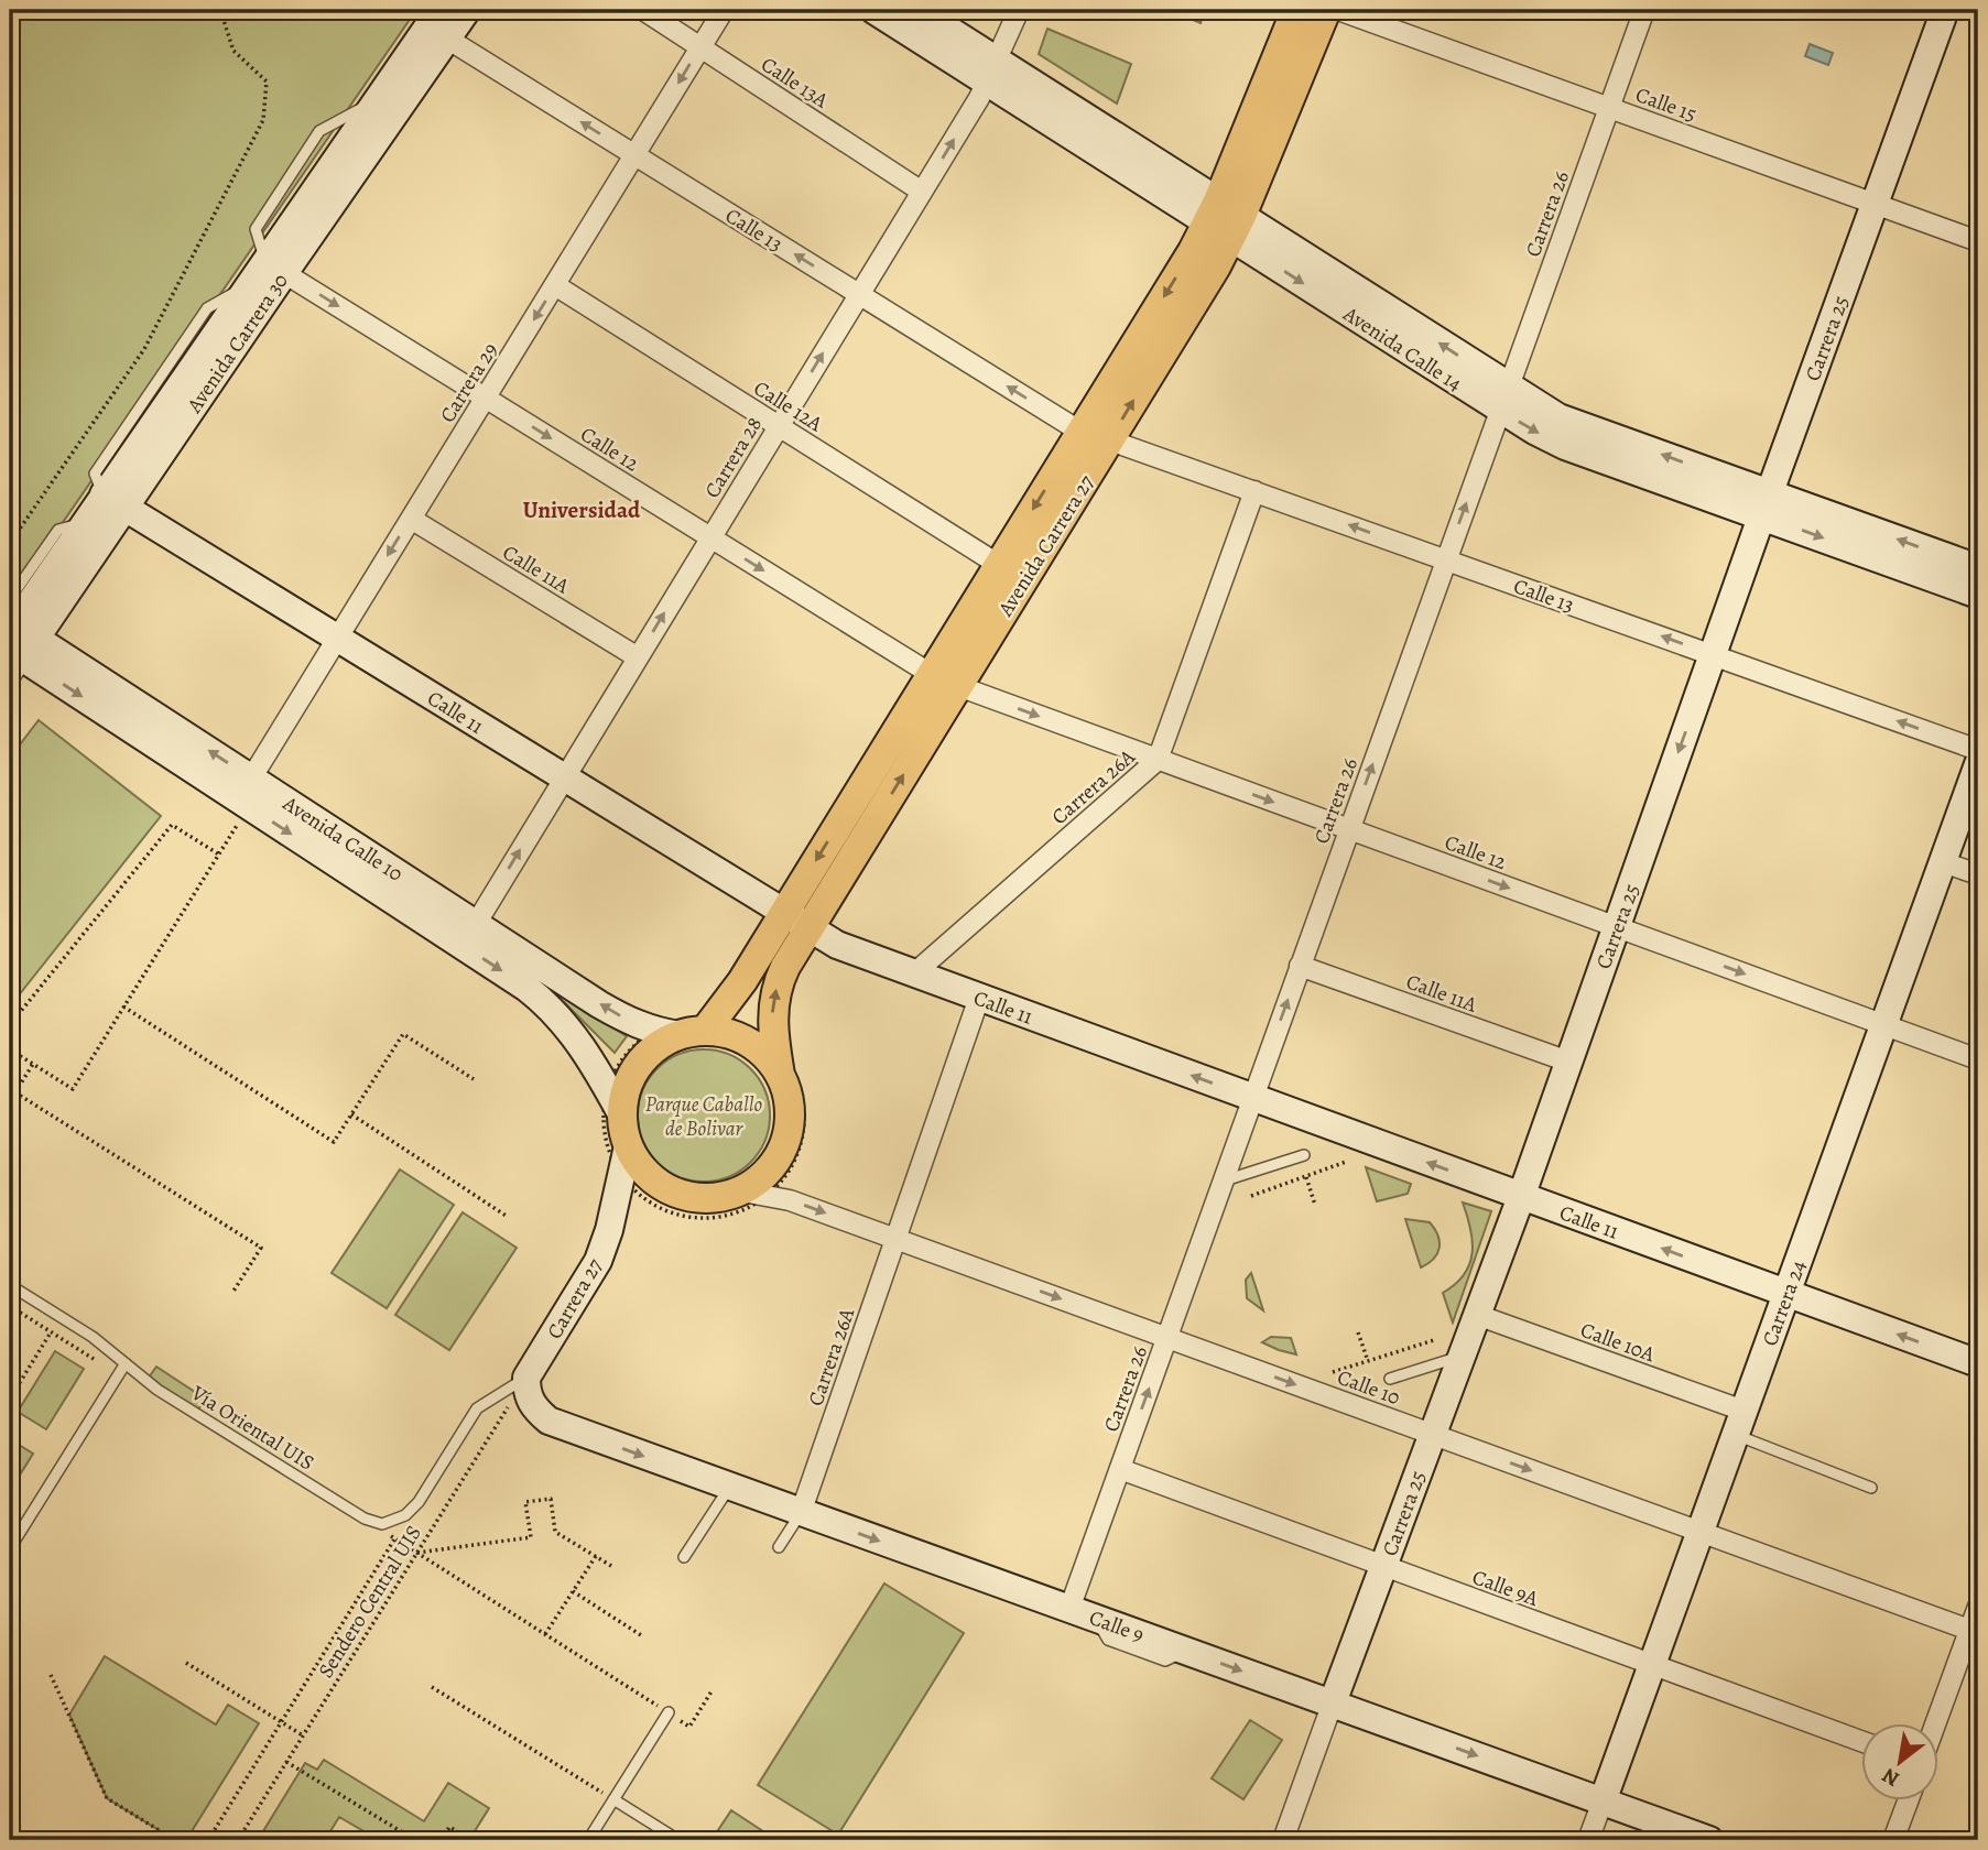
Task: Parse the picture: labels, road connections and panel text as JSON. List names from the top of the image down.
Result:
{
  "streets": {
    "main road": ["Avenida Carrera 27"],
    "street": [
      "Calle 13A",
      "Calle 15",
      "Carrera 26",
      "Calle 13",
      "Carrera 25",
      "Avenida Carrera 30",
      "Avenida Calle 14",
      "Carrera 29",
      "Calle 12A",
      "Calle 12",
      "Carrera 28",
      "Calle 11A",
      "Calle 11",
      "Carrera 26A",
      "Avenida Calle 10",
      "Carrera 27",
      "Carrera 24",
      "Calle 10A",
      "Calle 10",
      "Calle 9A",
      "Calle 9"
    ],
    "lane": ["Vía Oriental UIS"],
    "path": ["Sendero Central UIS"]
  },
  "crossings": [
    ["Calle 13A", "Carrera 29"],
    ["Calle 13A", "Carrera 28"],
    ["Calle 15", "Carrera 26"],
    ["Calle 15", "Carrera 25"],
    ["Carrera 26", "Calle 13"],
    ["Carrera 26", "Avenida Calle 14"],
    ["Carrera 26", "Calle 12"],
    ["Carrera 26", "Calle 11A"],
    ["Carrera 26", "Calle 11"],
    ["Carrera 26", "Calle 10"],
    ["Carrera 26", "Calle 9A"],
    ["Carrera 26", "Calle 9"],
    ["Calle 13", "Carrera 25"],
    ["Calle 13", "Avenida Carrera 30"],
    ["Calle 13", "Carrera 29"],
    ["Calle 13", "Carrera 28"],
    ["Calle 13", "Avenida Carrera 27"],
    ["Calle 13", "Carrera 26A"],
    ["Carrera 25", "Avenida Calle 14"],
    ["Carrera 25", "Calle 12"],
    ["Carrera 25", "Calle 11A"],
    ["Carrera 25", "Calle 11"],
    ["Carrera 25", "Calle 10A"],
    ["Carrera 25", "Calle 10"],
    ["Carrera 25", "Calle 9A"],
    ["Carrera 25", "Calle 9"],
    ["Avenida Carrera 30", "Calle 12"],
    ["Avenida Carrera 30", "Calle 11"],
    ["Avenida Carrera 30", "Avenida Calle 10"],
    ["Avenida Calle 14", "Carrera 28"],
    ["Avenida Calle 14", "Avenida Carrera 27"],
    ["Carrera 29", "Calle 12A"],
    ["Carrera 29", "Calle 12"],
    ["Carrera 29", "Calle 11A"],
    ["Carrera 29", "Calle 11"],
    ["Carrera 29", "Avenida Calle 10"],
    ["Calle 12A", "Carrera 28"],
    ["Calle 12A", "Avenida Carrera 27"],
    ["Calle 12", "Carrera 28"],
    ["Calle 12", "Avenida Carrera 27"],
    ["Calle 12", "Carrera 26A"],
    ["Calle 12", "Carrera 24"],
    ["Carrera 28", "Calle 11A"],
    ["Carrera 28", "Calle 11"],
    ["Carrera 28", "Avenida Calle 10"],
    ["Avenida Carrera 27", "Calle 11"],
    ["Avenida Carrera 27", "Avenida Calle 10"],
    ["Avenida Carrera 27", "Carrera 27"],
    ["Avenida Carrera 27", "Calle 10"],
    ["Calle 11", "Carrera 26A"],
    ["Calle 11", "Carrera 24"],
    ["Carrera 26A", "Calle 10"],
    ["Carrera 26A", "Calle 9"],
    ["Avenida Calle 10", "Carrera 27"],
    ["Avenida Calle 10", "Calle 10"],
    ["Carrera 27", "Calle 10"],
    ["Carrera 27", "Sendero Central UIS"],
    ["Carrera 27", "Calle 9"],
    ["Carrera 24", "Calle 10A"],
    ["Carrera 24", "Calle 10"],
    ["Carrera 24", "Calle 9A"],
    ["Carrera 24", "Calle 9"],
    ["Sendero Central UIS", "Calle 9"]
  ],
  "one_way": [
    "Carrera 26",
    "Calle 13",
    "Carrera 29",
    "Calle 12",
    "Carrera 28",
    "Calle 11",
    "Calle 10",
    "Calle 9"
  ],
  "districts": ["Universidad"],
  "parks": ["Parque Caballo de Bolivar"],
  "north": "bottom left"
}
